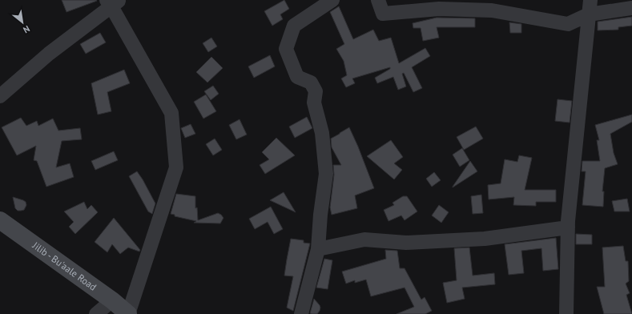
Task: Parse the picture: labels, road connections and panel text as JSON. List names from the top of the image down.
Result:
{
  "streets": {
    "main road": ["Jilib - Bu'aale Road"]
  },
  "north": "bottom right"
}
